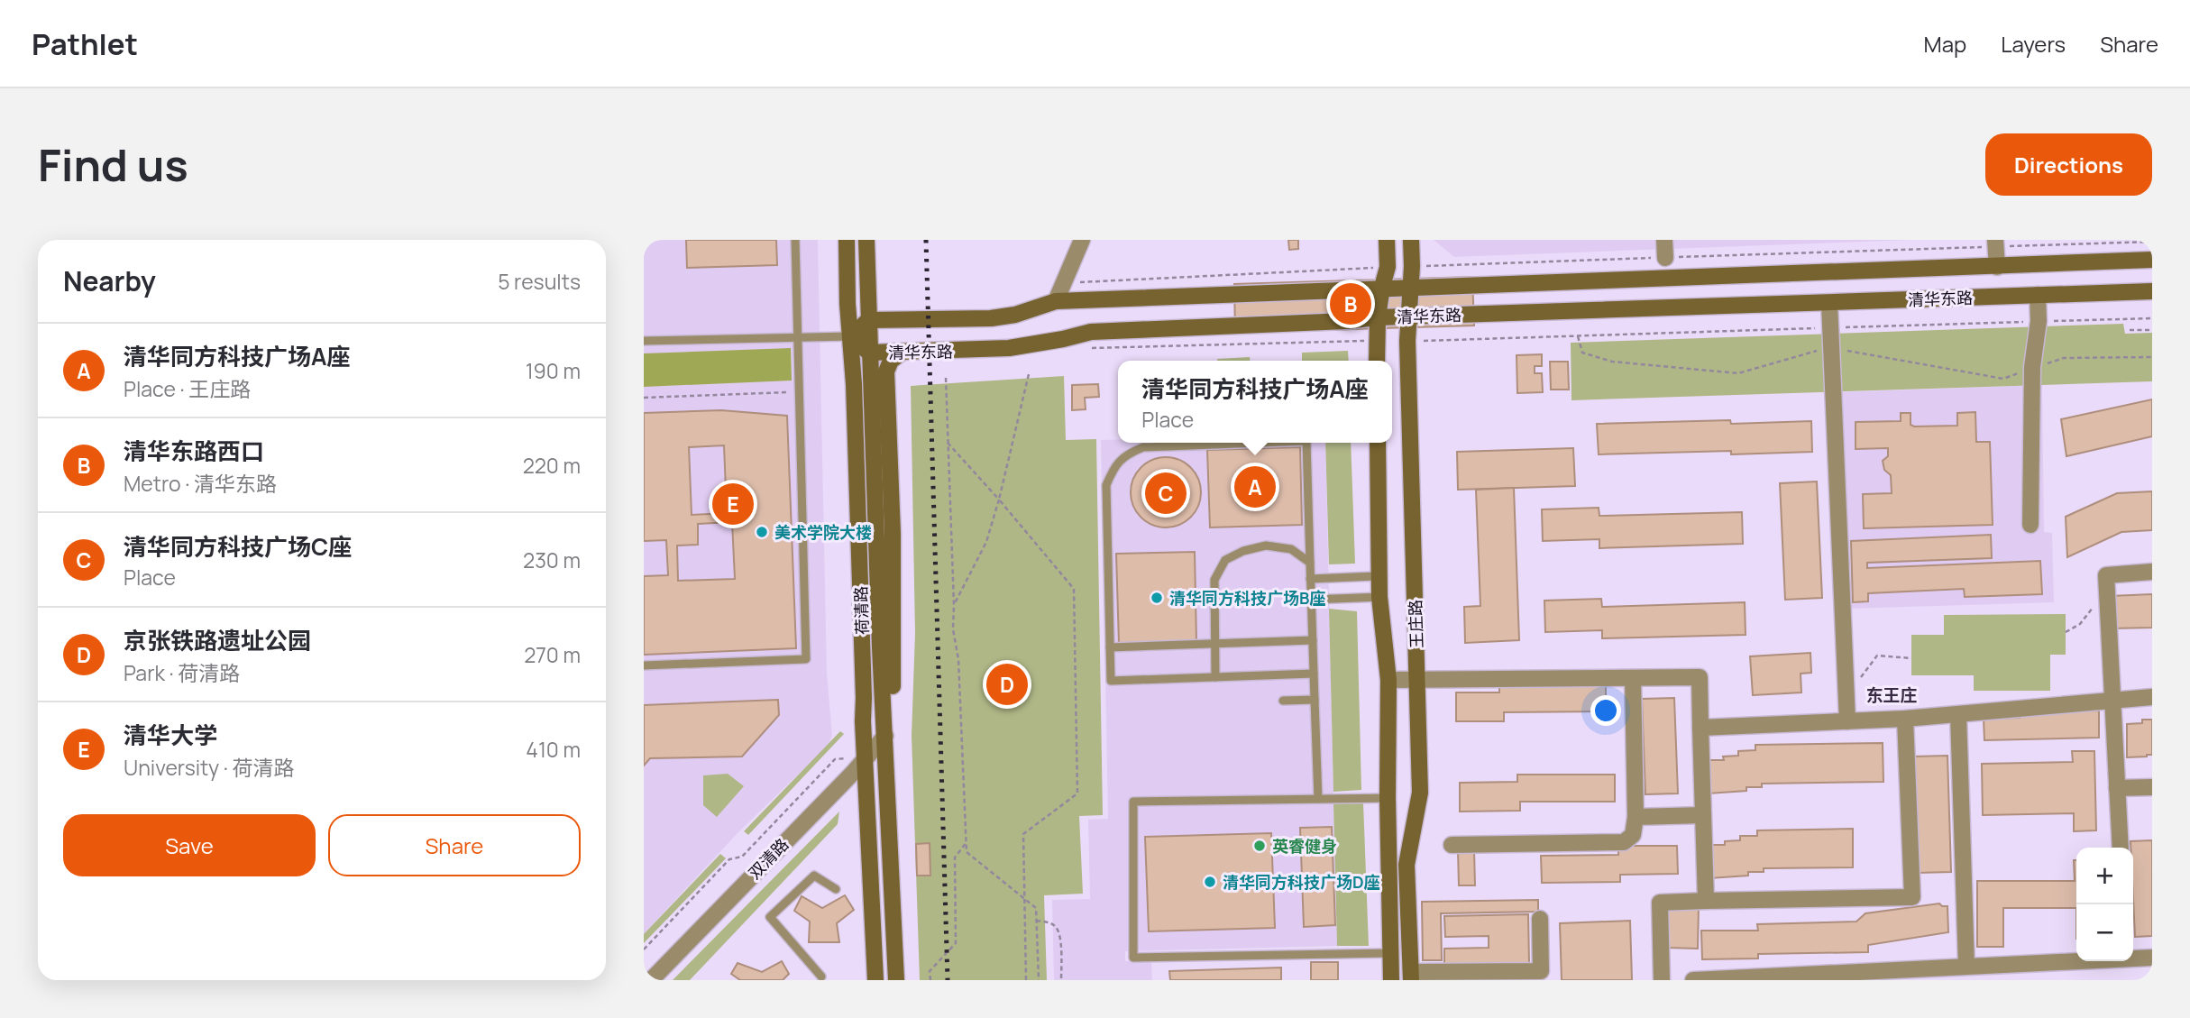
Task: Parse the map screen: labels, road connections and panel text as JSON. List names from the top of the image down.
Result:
{
  "streets": {
    "main road": ["清华东路", "荷清路", "王庄路"],
    "street": ["双清路"]
  },
  "crossings": [
    ["清华东路", "荷清路"],
    ["清华东路", "王庄路"],
    ["荷清路", "双清路"]
  ],
  "districts": ["东王庄"],
  "places": [
    "美术学院大楼",
    "清华同方科技广场B座",
    "英睿健身",
    "清华同方科技广场D座"
  ],
  "page": {
    "header": "Pathlet",
    "nav": ["Map", "Layers", "Share"],
    "buttons": [
      "Directions",
      ["Save", "Share"]
    ],
    "title": "Find us",
    "heading": ["Nearby", "5 results"],
    "pins": [
      "B",
      "A",
      "C",
      "E",
      "D"
    ],
    "list": [
      {
        "mark": "A",
        "name": "清华同方科技广场A座",
        "note": "Place · 王庄路",
        "value": "190 m"
      },
      {
        "mark": "B",
        "name": "清华东路西口",
        "note": "Metro · 清华东路",
        "value": "220 m"
      },
      {
        "mark": "C",
        "name": "清华同方科技广场C座",
        "note": "Place",
        "value": "230 m"
      },
      {
        "mark": "D",
        "name": "京张铁路遗址公园",
        "note": "Park · 荷清路",
        "value": "270 m"
      },
      {
        "mark": "E",
        "name": "清华大学",
        "note": "University · 荷清路",
        "value": "410 m"
      }
    ],
    "popup": ["清华同方科技广场A座", "Place"],
    "map_buttons": ["+", "−"]
  }
}
